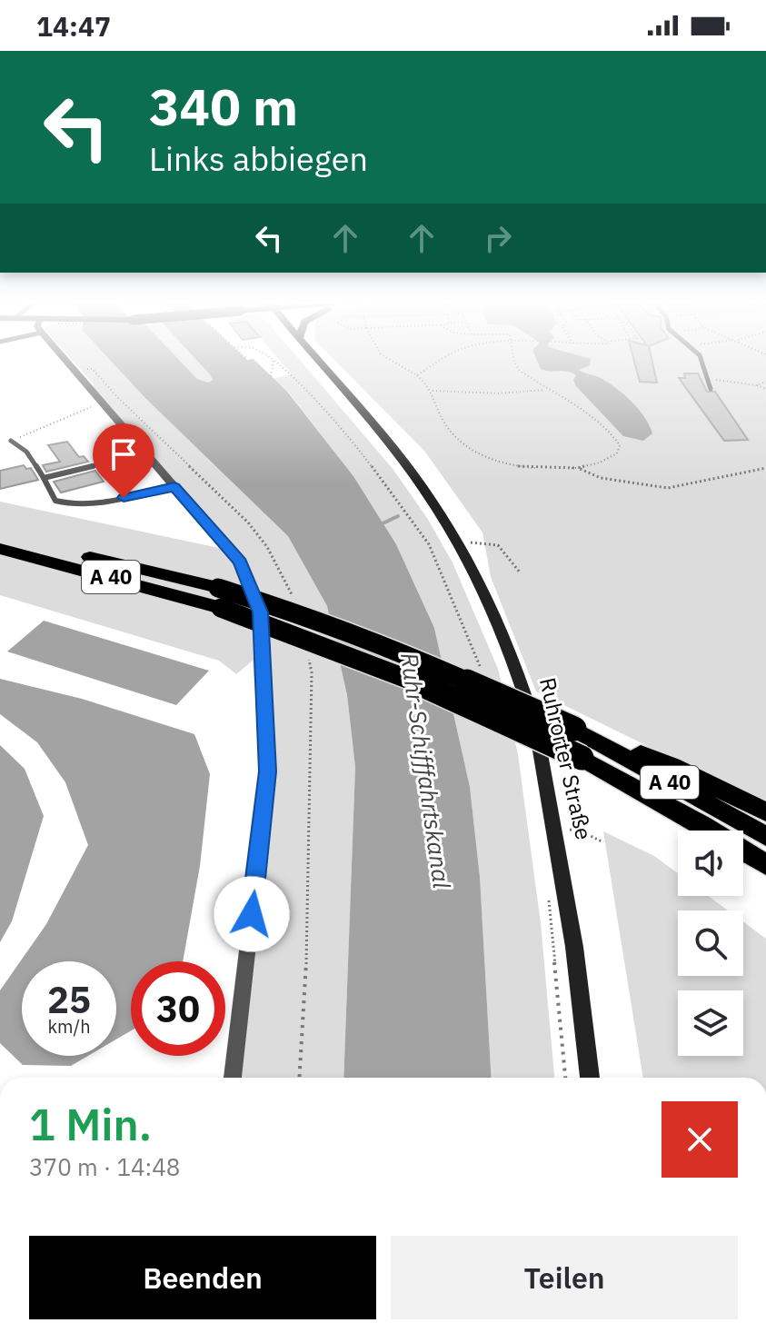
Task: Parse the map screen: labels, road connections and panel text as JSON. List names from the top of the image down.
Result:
{
  "streets": {
    "highway": ["A 40"],
    "main road": ["Ruhrorter Straße"]
  },
  "water": ["Ruhr-Schifffahrtskanal"],
  "page": {
    "status": "14:47",
    "turn": ["340 m", "Links abbiegen"],
    "speed": "25 km/h",
    "limit": "30",
    "heading": ["1 Min.", "370 m · 14:48"],
    "buttons": ["Beenden", "Teilen"]
  }
}
